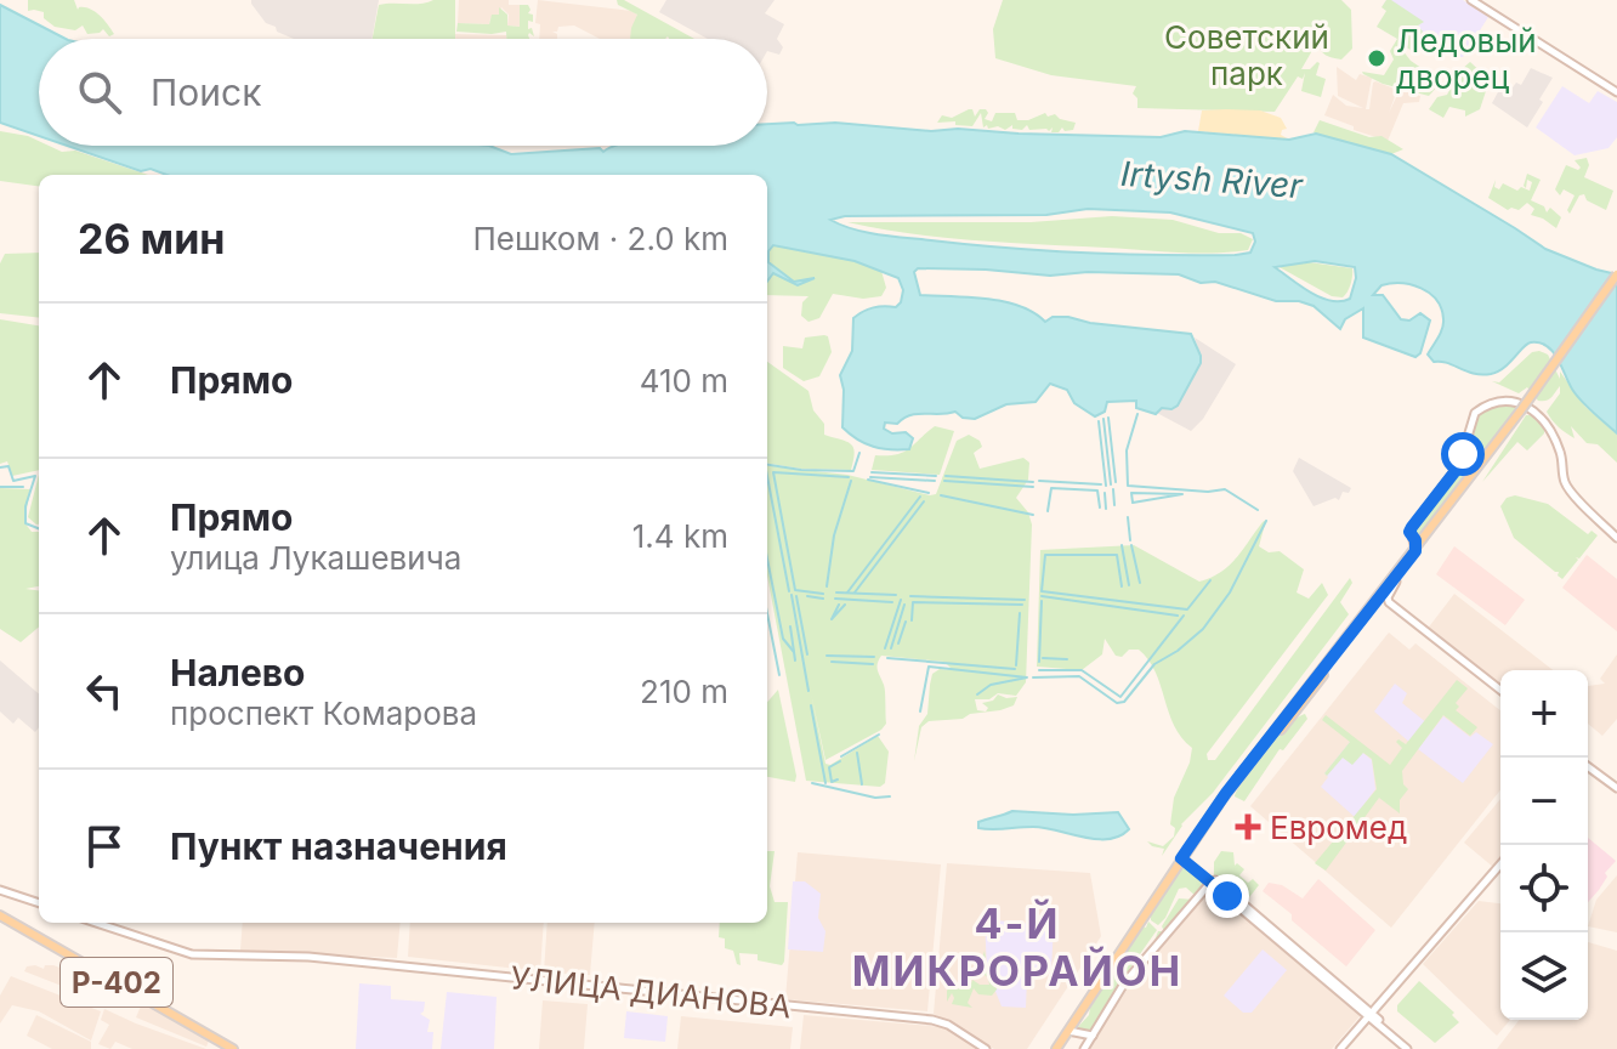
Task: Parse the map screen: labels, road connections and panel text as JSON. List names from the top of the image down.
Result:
{
  "streets": {
    "main road": ["Р-402", "УЛИЦА ДИАНОВА"]
  },
  "districts": ["4-Й МИКРОРАЙОН"],
  "water": ["Irtysh River"],
  "parks": ["Советский парк"],
  "places": {
    "other": ["Ледовый дворец"],
    "health": ["Евромед"]
  },
  "page": {
    "search": "Поиск",
    "heading": ["26 мин", "Пешком · 2.0 km"],
    "list": [
      ["Прямо", "410 m"],
      ["Прямо", "улица Лукашевича", "1.4 km"],
      ["Налево", "проспект Комарова", "210 m"],
      "Пункт назначения"
    ],
    "map_buttons": ["+", "−"]
  }
}
